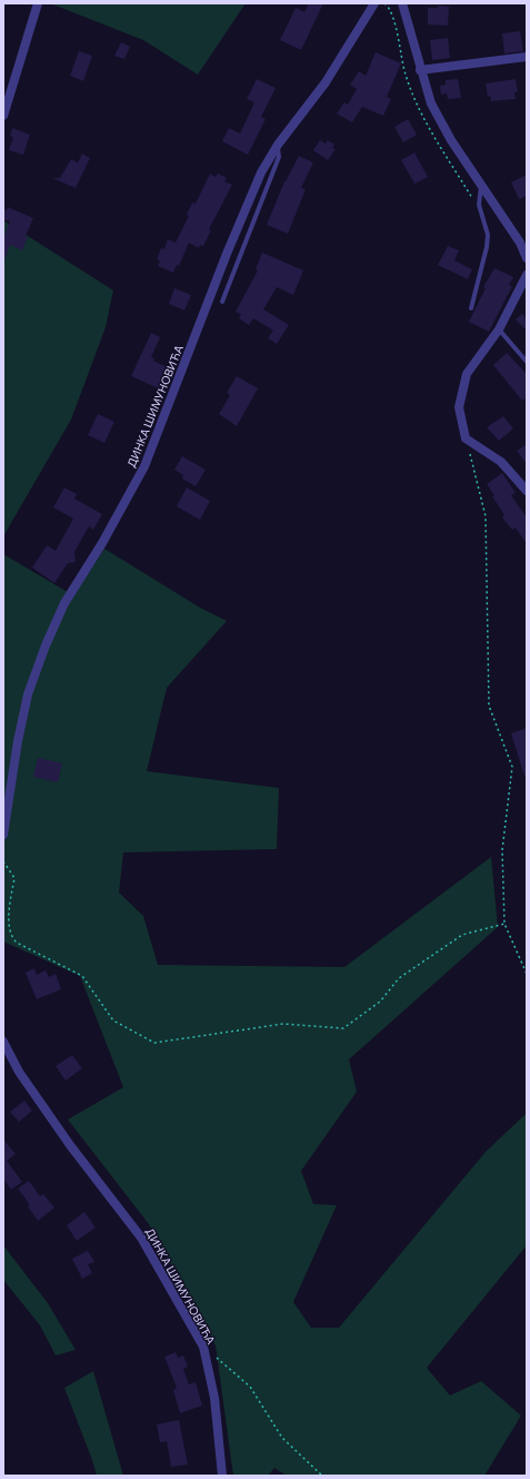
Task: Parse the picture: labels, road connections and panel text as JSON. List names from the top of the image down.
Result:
{
  "streets": {
    "street": ["ДИНКА ШИМУНОВИЋА"]
  }
}
